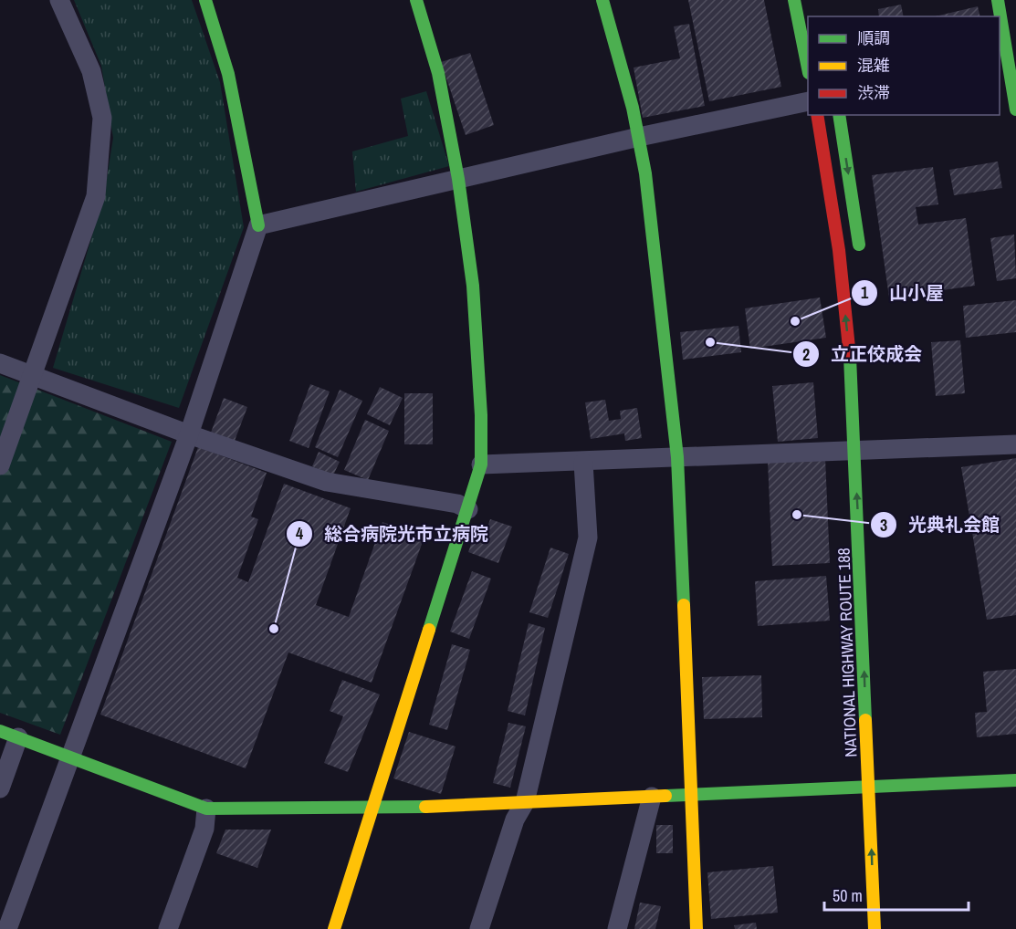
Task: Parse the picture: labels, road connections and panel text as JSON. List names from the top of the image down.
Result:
{
  "streets": {
    "main road": ["NATIONAL HIGHWAY ROUTE 188"]
  },
  "one_way": ["NATIONAL HIGHWAY ROUTE 188"],
  "places": [
    "山小屋",
    "立正佼成会",
    "光典礼会館",
    "総合病院光市立病院"
  ],
  "legend": ["順調", "混雑", "渋滞"],
  "scale_bar": "50 m"
}
